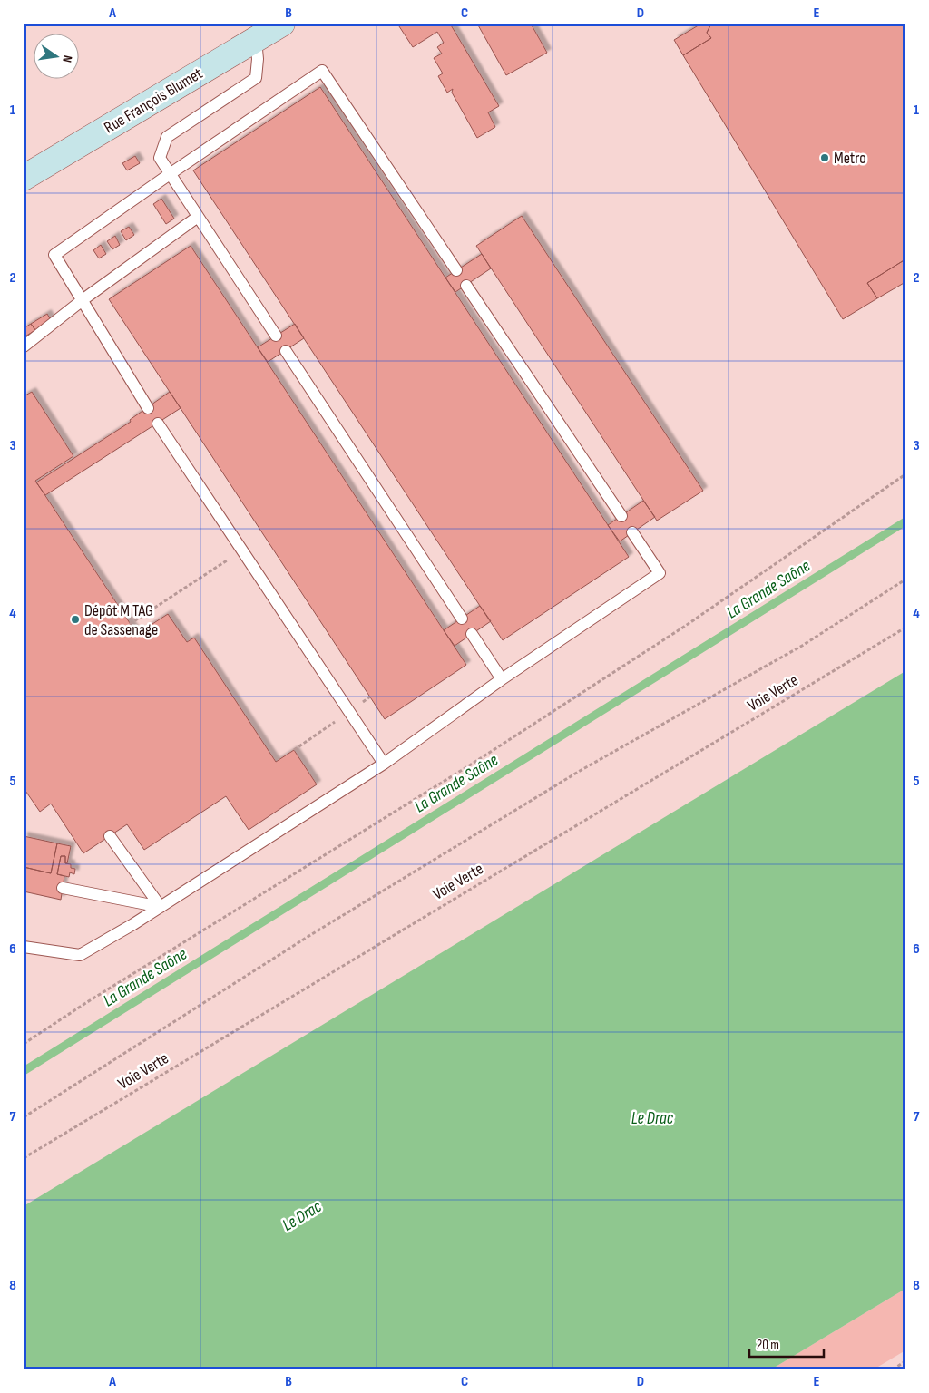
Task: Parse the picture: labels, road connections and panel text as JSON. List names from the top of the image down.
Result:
{
  "streets": {
    "street": ["Rue François Blumet"],
    "path": ["Voie Verte"]
  },
  "water": ["La Grande Saône", "Le Drac"],
  "places": ["Metro", "Dépôt M TAG de Sassenage"],
  "scale_bar": "20 m",
  "north": "right",
  "grid": {
    "columns": [
      "A",
      "B",
      "C",
      "D",
      "E"
    ],
    "rows": [
      "1",
      "2",
      "3",
      "4",
      "5",
      "6",
      "7",
      "8"
    ]
  }
}
